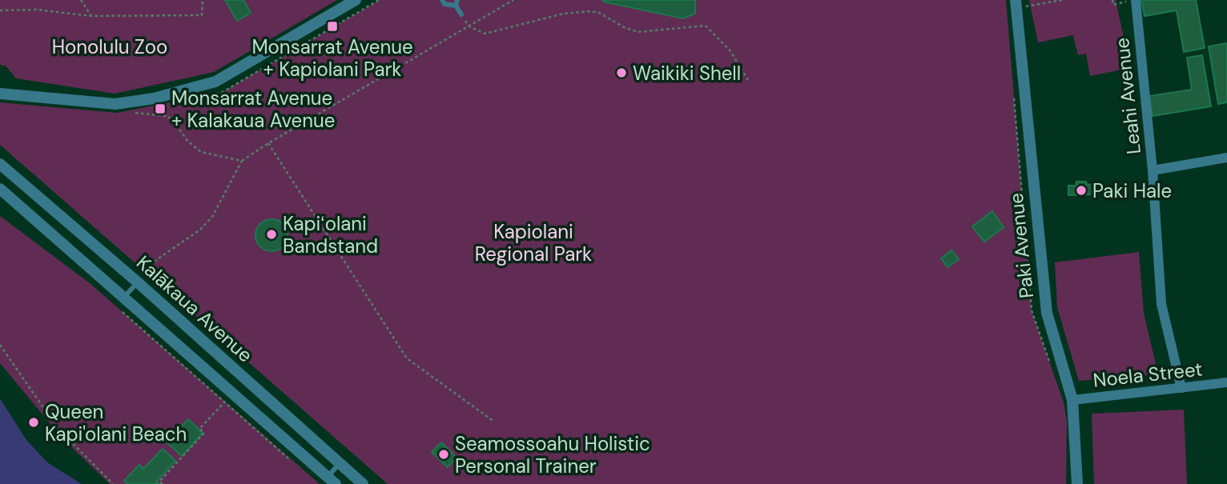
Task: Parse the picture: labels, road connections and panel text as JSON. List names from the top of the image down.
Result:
{
  "streets": {
    "street": [
      "Leahi Avenue",
      "Paki Avenue",
      "Kalākaua Avenue",
      "Noela Street"
    ]
  },
  "crossings": [
    ["Leahi Avenue", "Noela Street"],
    ["Paki Avenue", "Noela Street"]
  ],
  "parks": ["Honolulu Zoo", "Kapiolani Regional Park"],
  "places": {
    "transit": ["Monsarrat Avenue + Kapiolani Park", "Monsarrat Avenue + Kalakaua Avenue"],
    "other": [
      "Waikiki Shell",
      "Paki Hale",
      "Kapiʻolani Bandstand",
      "Queen Kapi'olani Beach",
      "Seamossoahu Holistic Personal Trainer"
    ]
  }
}
